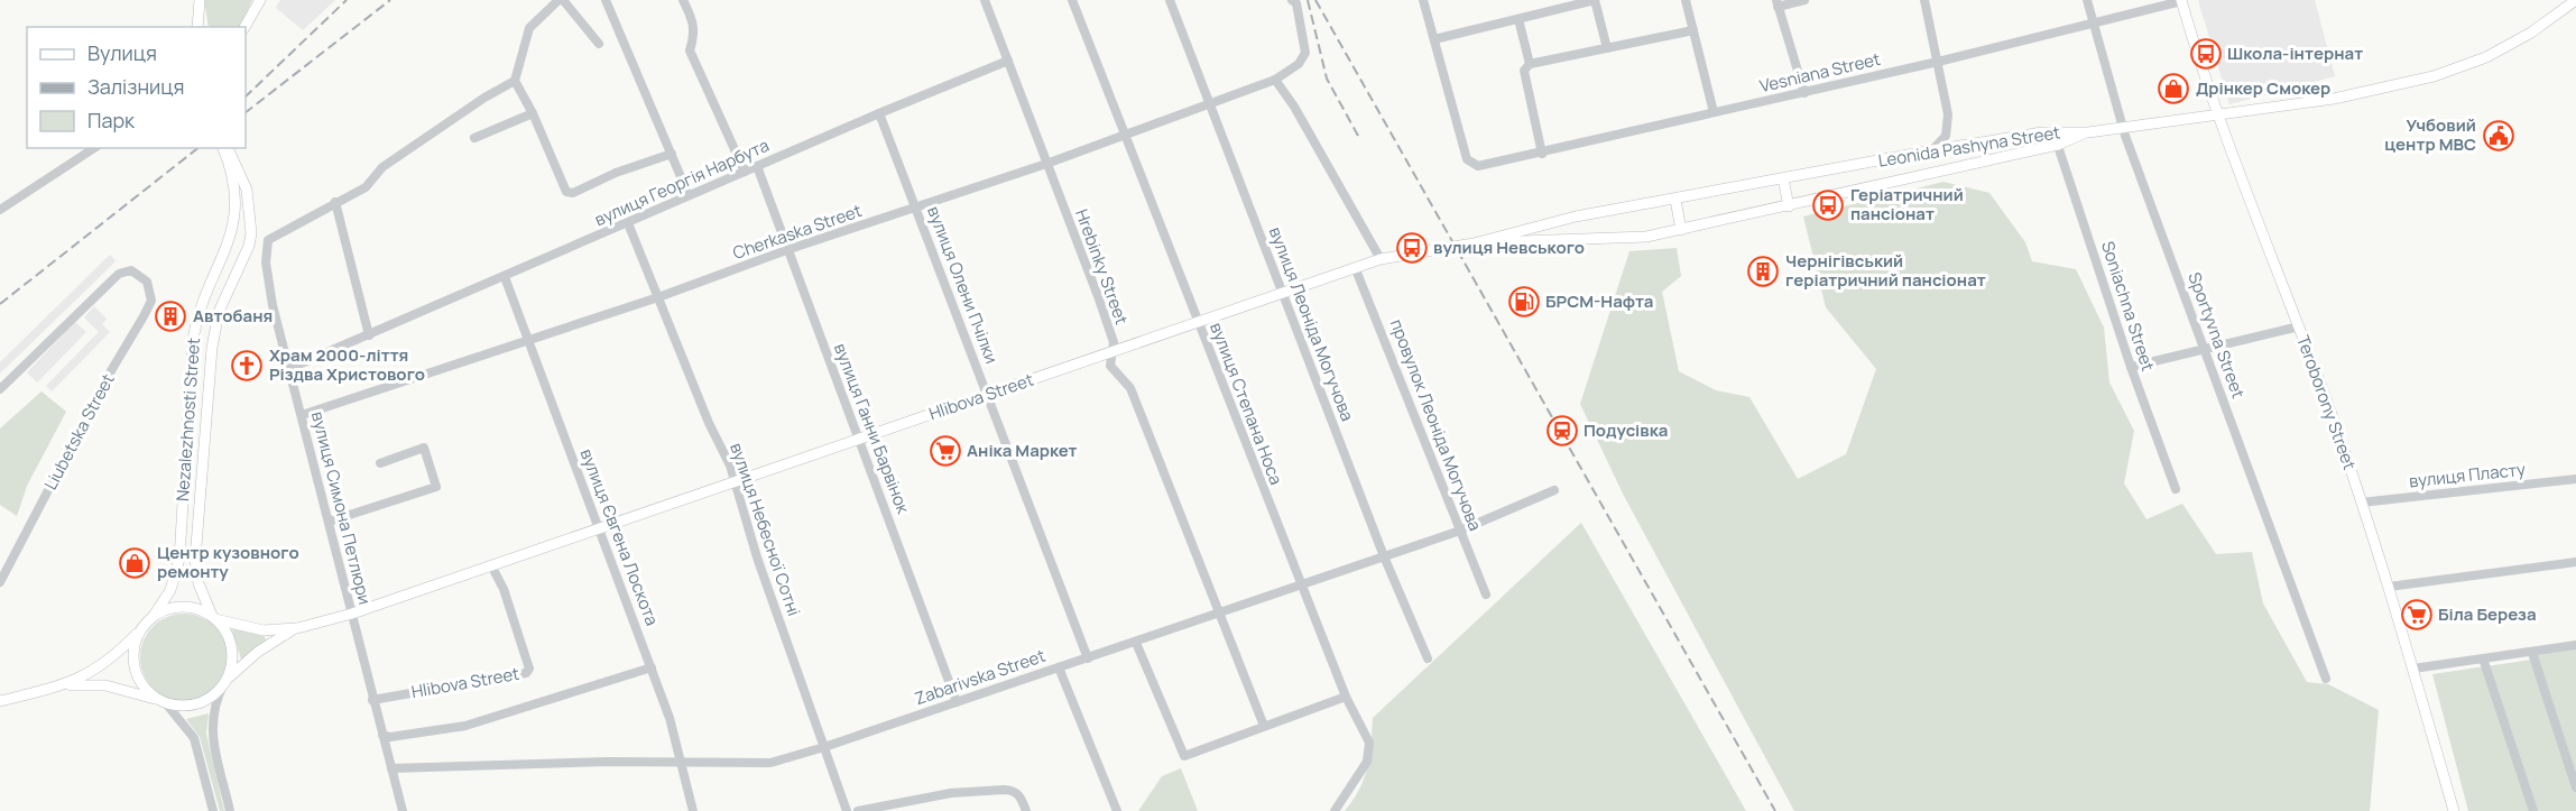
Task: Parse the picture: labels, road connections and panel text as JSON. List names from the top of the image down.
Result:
{
  "streets": {
    "main road": [
      "Leonida Pashyna Street",
      "Hlibova Street",
      "Teroborony Street",
      "Nezalezhnosti Street"
    ],
    "street": [
      "Vesniana Street",
      "вулиця Георгія Нарбута",
      "Cherkaska Street",
      "Hrebinky Street",
      "вулиця Олени Пчілки",
      "Soniachna Street",
      "вулиця Леоніда Могучова",
      "Sportyvna Street",
      "вулиця Степана Носа",
      "провулок Леоніда Могучова",
      "вулиця Ганни Барвінок",
      "Liubetska Street",
      "вулиця Пласту",
      "вулиця Симона Петлюри",
      "вулиця Небесної Сотні",
      "вулиця Євгена Лоскота",
      "Zabarivska Street"
    ]
  },
  "crossings": [
    ["Vesniana Street", "Sportyvna Street"],
    ["Vesniana Street", "Teroborony Street"],
    ["Leonida Pashyna Street", "Soniachna Street"],
    ["Leonida Pashyna Street", "Hlibova Street"],
    ["вулиця Георгія Нарбута", "Hrebinky Street"],
    ["вулиця Георгія Нарбута", "вулиця Олени Пчілки"],
    ["вулиця Георгія Нарбута", "вулиця Ганни Барвінок"],
    ["вулиця Георгія Нарбута", "вулиця Симона Петлюри"],
    ["вулиця Георгія Нарбута", "вулиця Небесної Сотні"],
    ["вулиця Георгія Нарбута", "вулиця Євгена Лоскота"],
    ["Cherkaska Street", "Hrebinky Street"],
    ["Cherkaska Street", "вулиця Олени Пчілки"],
    ["Cherkaska Street", "вулиця Леоніда Могучова"],
    ["Cherkaska Street", "вулиця Степана Носа"],
    ["Cherkaska Street", "вулиця Ганни Барвінок"],
    ["Cherkaska Street", "вулиця Симона Петлюри"],
    ["Cherkaska Street", "вулиця Небесної Сотні"],
    ["Cherkaska Street", "вулиця Євгена Лоскота"],
    ["Hrebinky Street", "Hlibova Street"],
    ["Hrebinky Street", "Zabarivska Street"],
    ["вулиця Олени Пчілки", "Hlibova Street"],
    ["вулиця Олени Пчілки", "Zabarivska Street"],
    ["вулиця Леоніда Могучова", "Hlibova Street"],
    ["вулиця Леоніда Могучова", "Zabarivska Street"],
    ["Hlibova Street", "вулиця Степана Носа"],
    ["Hlibova Street", "Nezalezhnosti Street"],
    ["Hlibova Street", "провулок Леоніда Могучова"],
    ["Hlibova Street", "вулиця Ганни Барвінок"],
    ["Hlibova Street", "вулиця Симона Петлюри"],
    ["Hlibova Street", "вулиця Небесної Сотні"],
    ["Hlibova Street", "вулиця Євгена Лоскота"],
    ["Teroborony Street", "вулиця Пласту"],
    ["вулиця Степана Носа", "Zabarivska Street"],
    ["провулок Леоніда Могучова", "Zabarivska Street"],
    ["вулиця Ганни Барвінок", "Zabarivska Street"],
    ["вулиця Симона Петлюри", "Zabarivska Street"],
    ["вулиця Небесної Сотні", "Zabarivska Street"],
    ["вулиця Євгена Лоскота", "Zabarivska Street"]
  ],
  "places": {
    "bus stop": ["Школа-інтернат", "Геріатричний пансіонат", "вулиця Невського"],
    "shop": ["Дрінкер Смокер", "Центр кузовного ремонту"],
    "public building": ["Учбовий центр МВС"],
    "building": ["Чернігівський геріатричний пансіонат", "Автобаня"],
    "fuel station": ["БРСМ-Нафта"],
    "church": ["Храм 2000-ліття Різдва Христового"],
    "station": ["Подусівка"],
    "supermarket": ["Аніка Маркет", "Біла Береза"]
  },
  "legend": ["Вулиця", "Залізниця", "Парк"]
}
